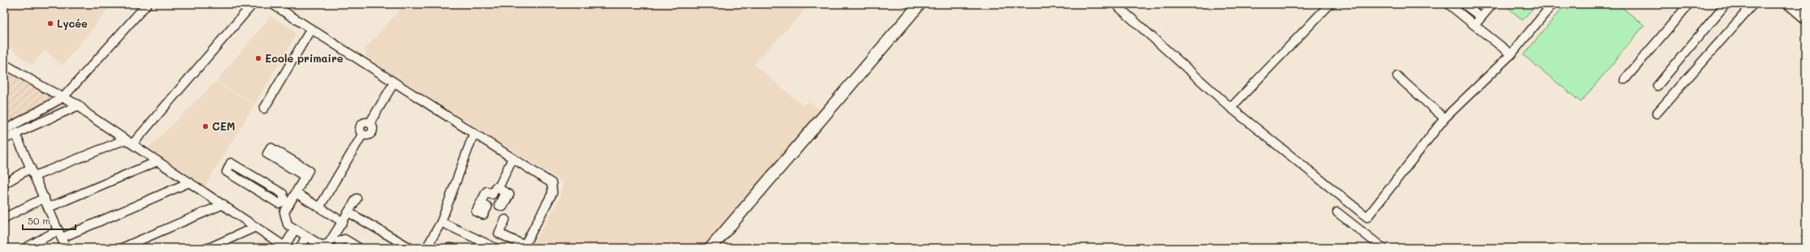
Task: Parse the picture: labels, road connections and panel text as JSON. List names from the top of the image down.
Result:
{
  "places": ["Lycée", "Ecole primaire", "CEM"],
  "scale_bar": "50 m"
}
